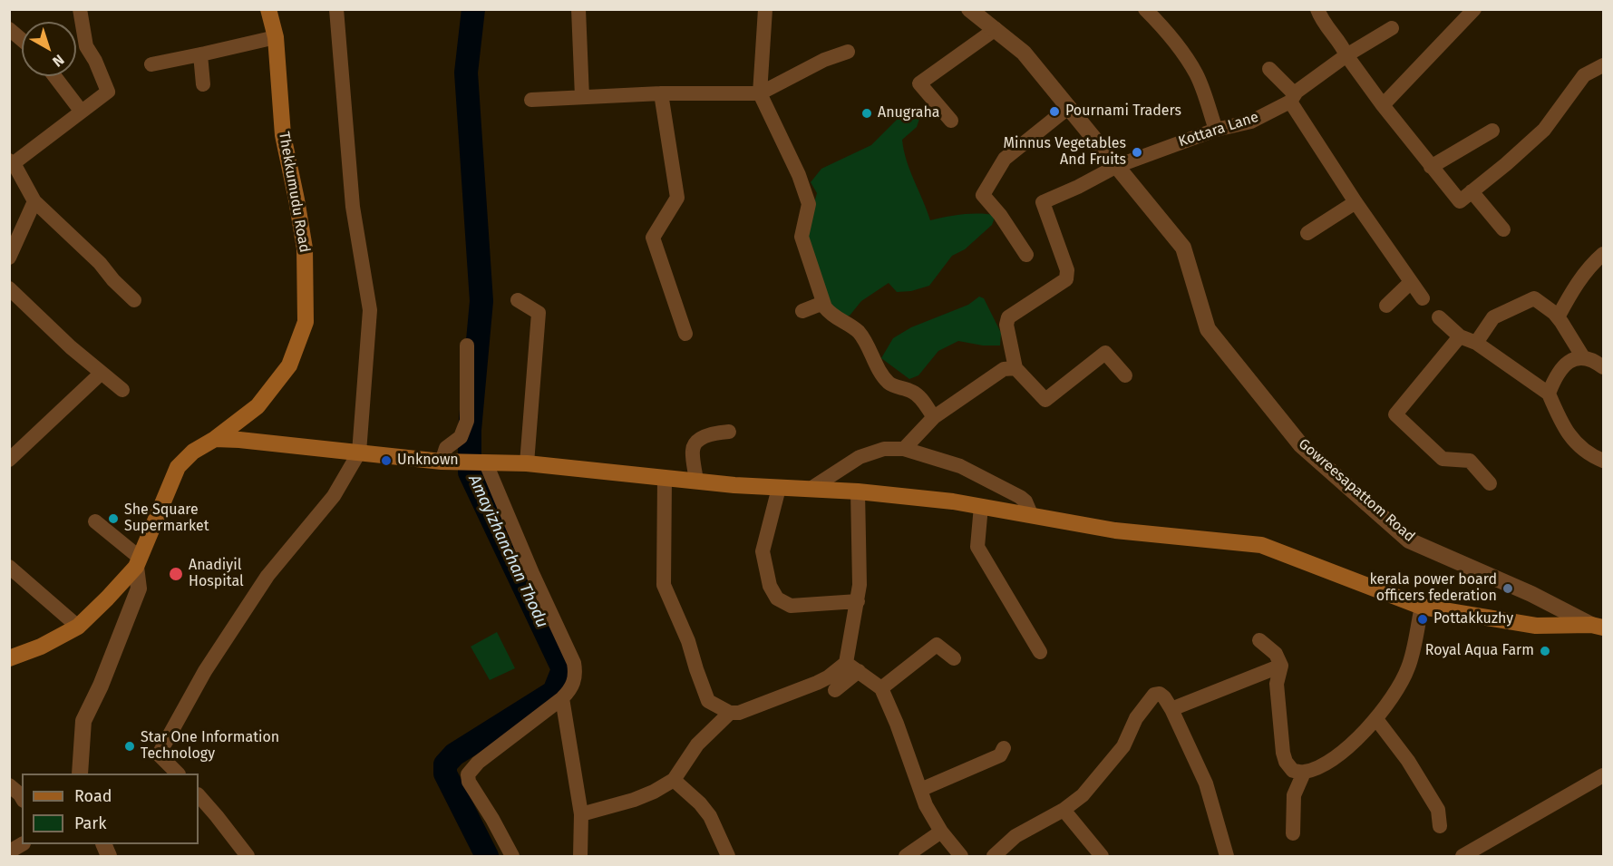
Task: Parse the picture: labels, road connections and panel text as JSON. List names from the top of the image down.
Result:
{
  "streets": {
    "main road": ["Thekkumudu Road"],
    "street": ["Kottara Lane", "Gowreesapattom Road"]
  },
  "crossings": [
    ["Kottara Lane", "Gowreesapattom Road"]
  ],
  "water": ["Amayizhanchan Thodu"],
  "places": [
    "Pournami Traders",
    "Anugraha",
    "Minnus Vegetables And Fruits",
    "Unknown",
    "She Square Supermarket",
    "Anadiyil Hospital",
    "kerala power board officers federation",
    "Pottakkuzhy",
    "Royal Aqua Farm",
    "Star One Information Technology"
  ],
  "legend": ["Road", "Park"],
  "north": "bottom right"
}
